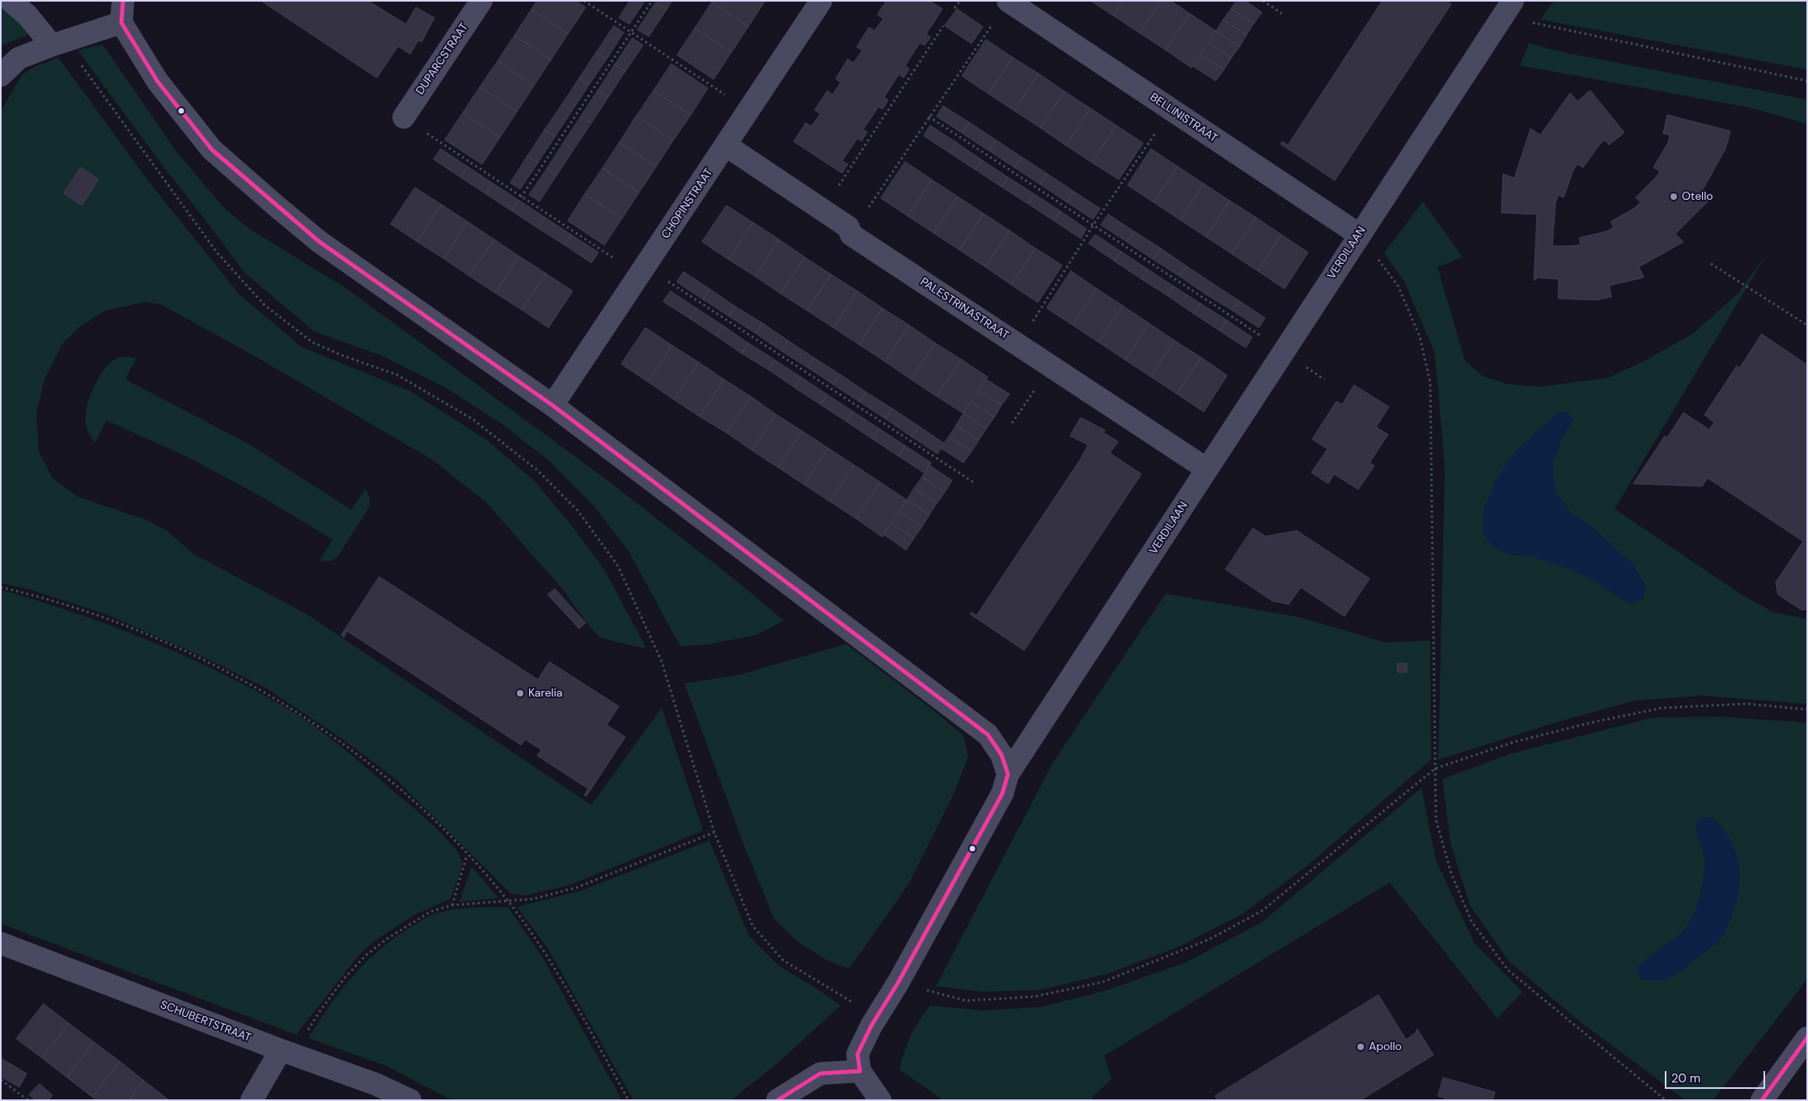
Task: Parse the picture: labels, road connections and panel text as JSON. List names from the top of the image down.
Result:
{
  "streets": {
    "street": [
      "DUPARCSTRAAT",
      "BELLINISTRAAT",
      "CHOPINSTRAAT",
      "VERDILAAN",
      "PALESTRINASTRAAT",
      "SCHUBERTSTRAAT"
    ]
  },
  "crossings": [
    ["BELLINISTRAAT", "VERDILAAN"],
    ["CHOPINSTRAAT", "PALESTRINASTRAAT"],
    ["VERDILAAN", "PALESTRINASTRAAT"]
  ],
  "places": ["Otello", "Karelia", "Apollo"],
  "scale_bar": "20 m"
}
